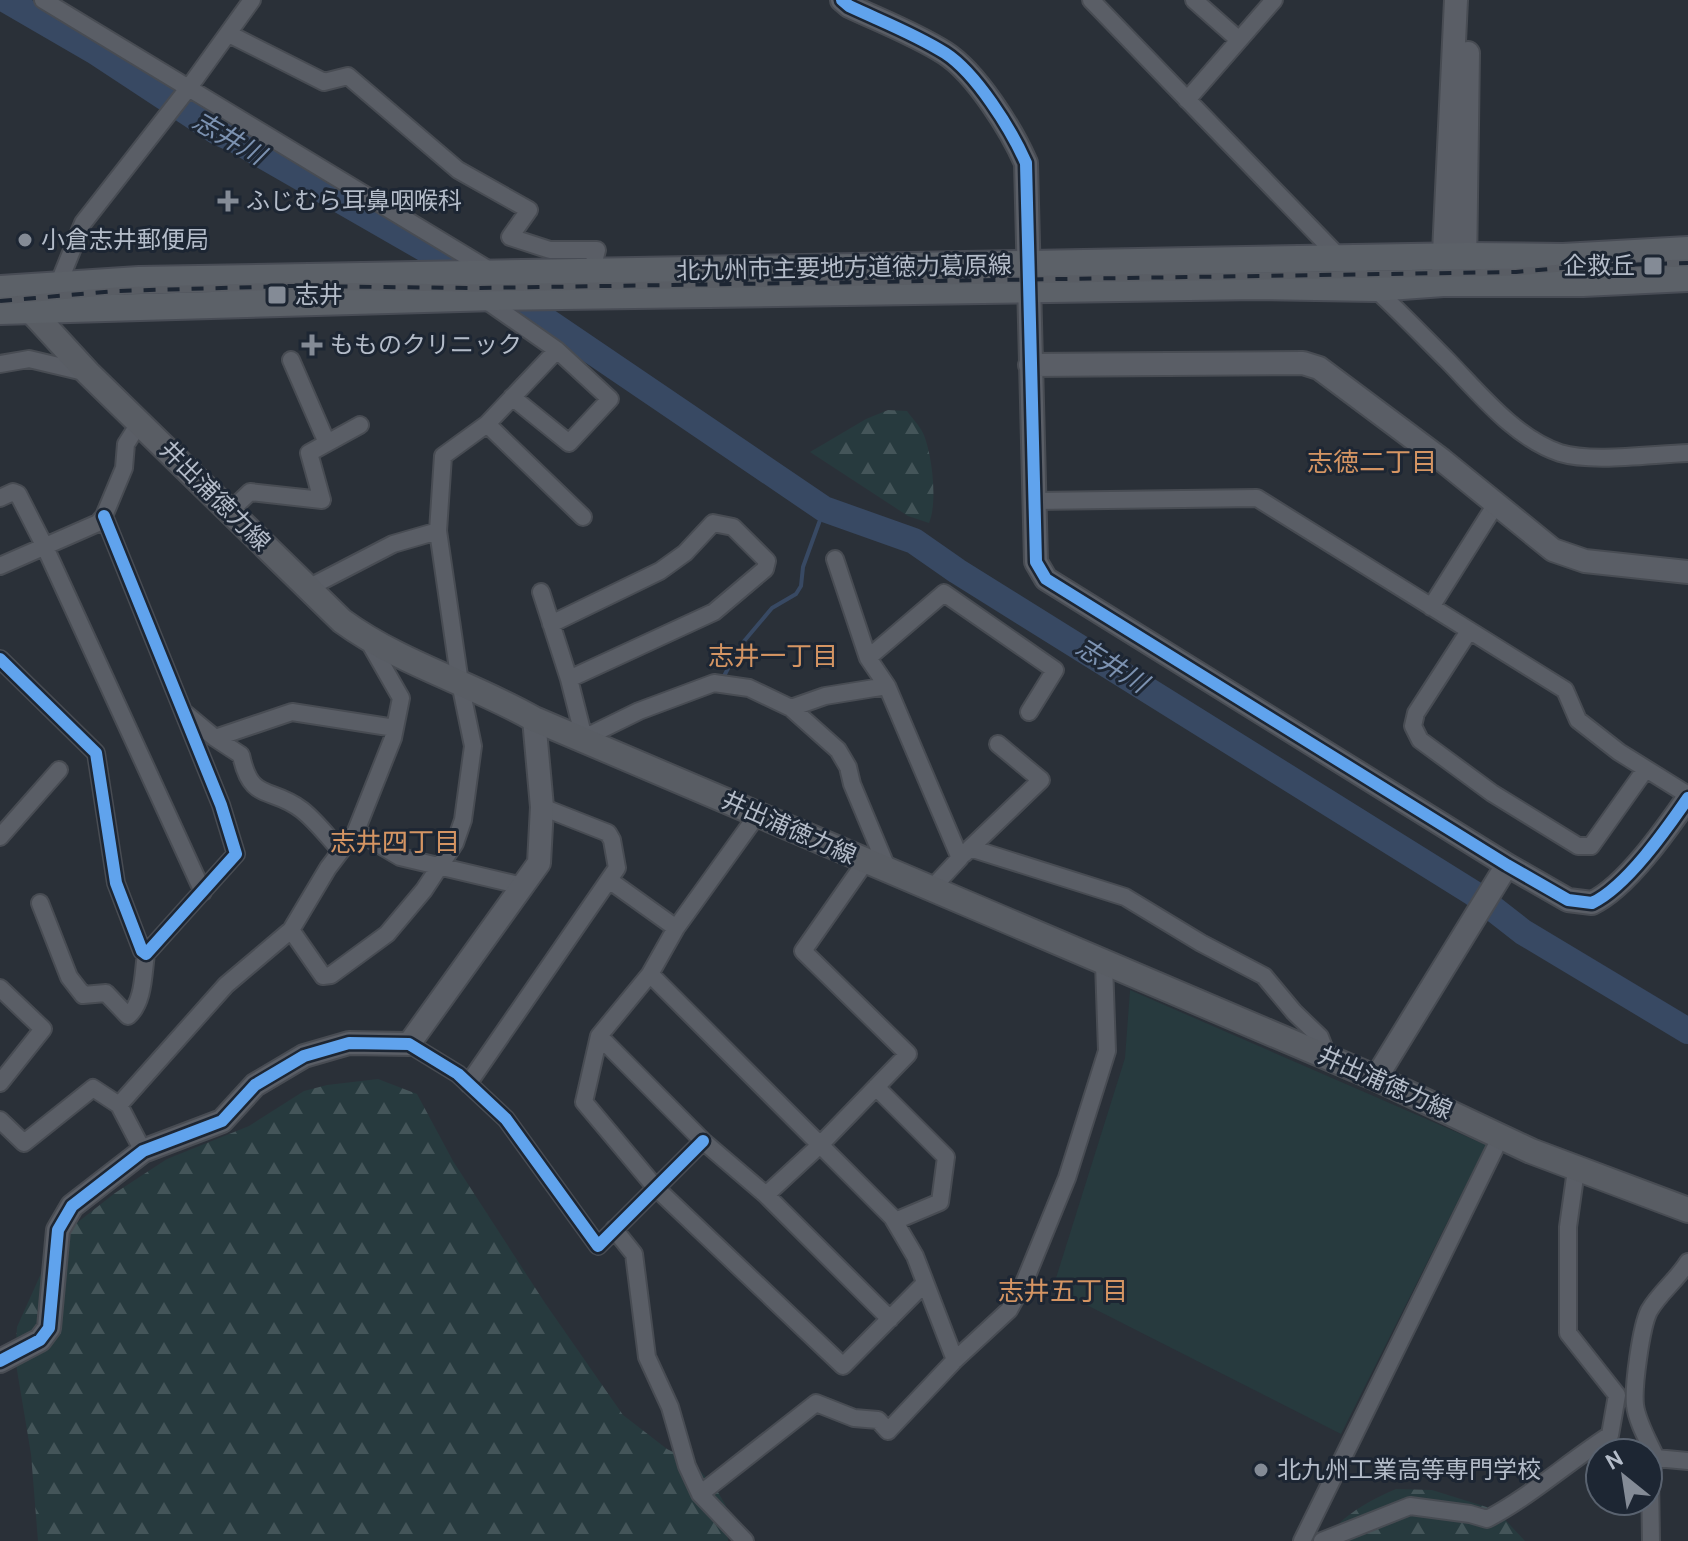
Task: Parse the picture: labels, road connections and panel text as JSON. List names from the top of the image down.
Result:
{
  "streets": {
    "main road": ["北九州市主要地方道徳力葛原線", "井出浦徳力線"]
  },
  "crossings": [
    ["北九州市主要地方道徳力葛原線", "井出浦徳力線"]
  ],
  "districts": [
    "志徳二丁目",
    "志井一丁目",
    "志井四丁目",
    "志井五丁目"
  ],
  "water": ["志井川"],
  "places": {
    "health": ["ふじむら耳鼻咽喉科", "もものクリニック"],
    "other": ["小倉志井郵便局", "北九州工業高等専門学校"],
    "transit": ["企救丘", "志井"]
  },
  "north": "top left"
}
